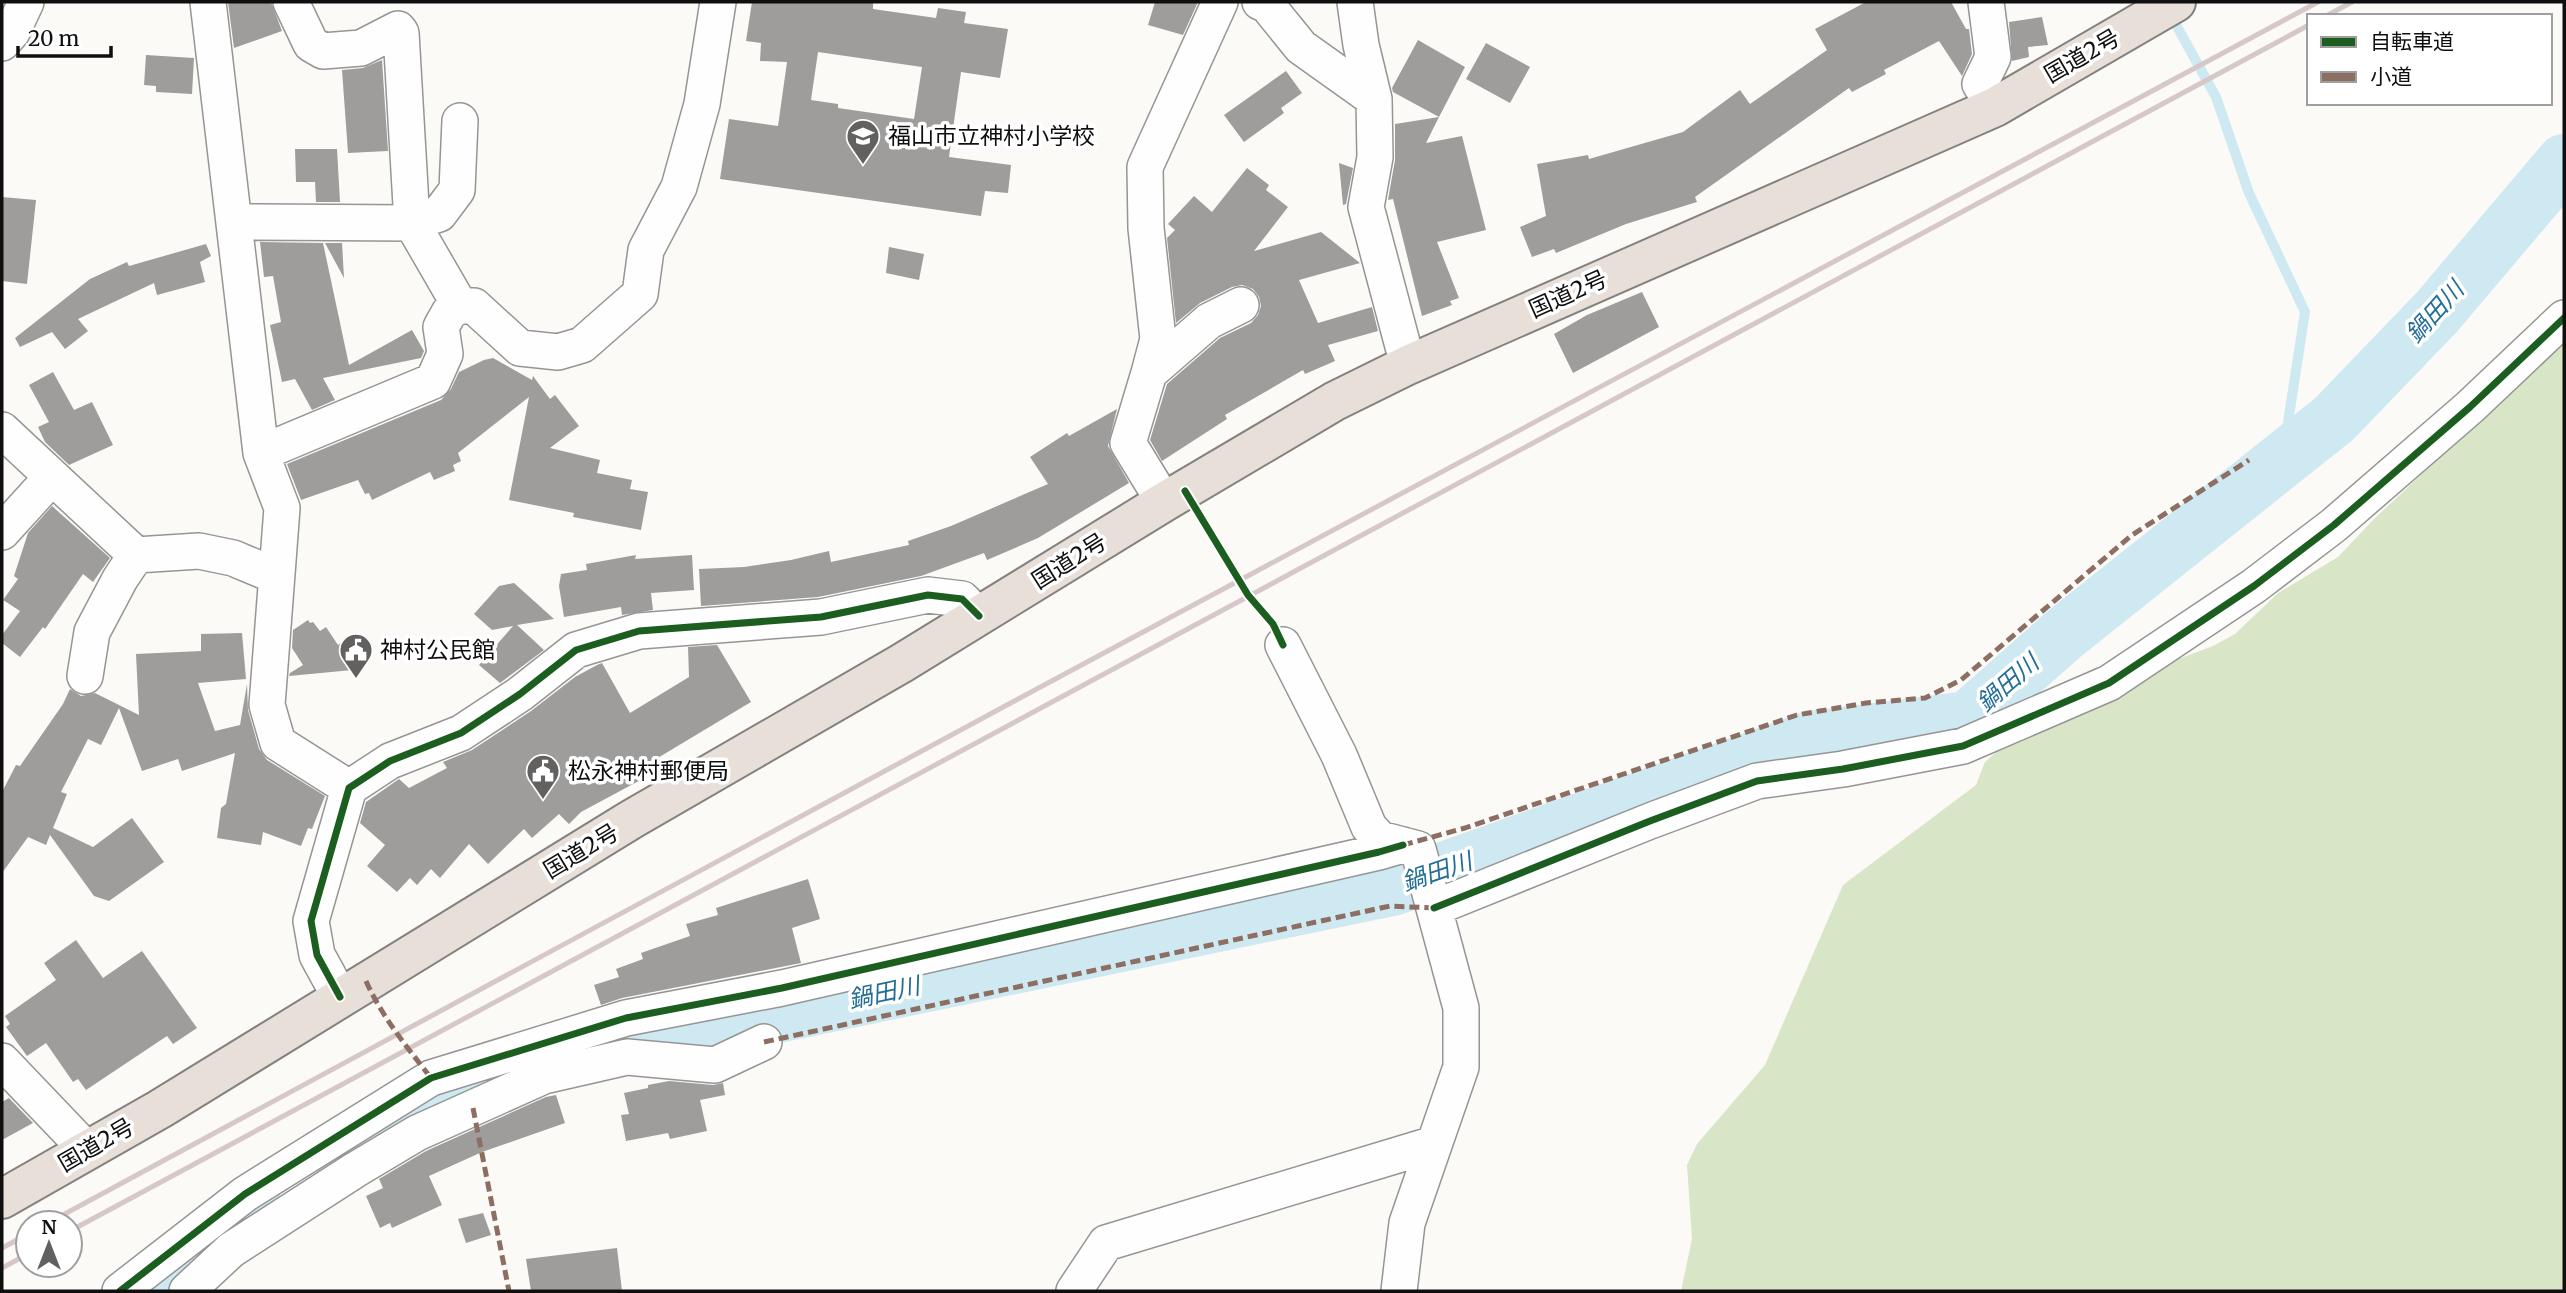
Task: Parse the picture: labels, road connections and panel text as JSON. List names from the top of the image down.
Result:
{
  "streets": {
    "highway": ["国道2号"]
  },
  "water": ["鍋田川"],
  "places": {
    "school or university": ["福山市立神村小学校"],
    "public building": ["神村公民館", "松永神村郵便局"]
  },
  "legend": ["自転車道", "小道"],
  "scale_bar": "20 m",
  "north": "top"
}
